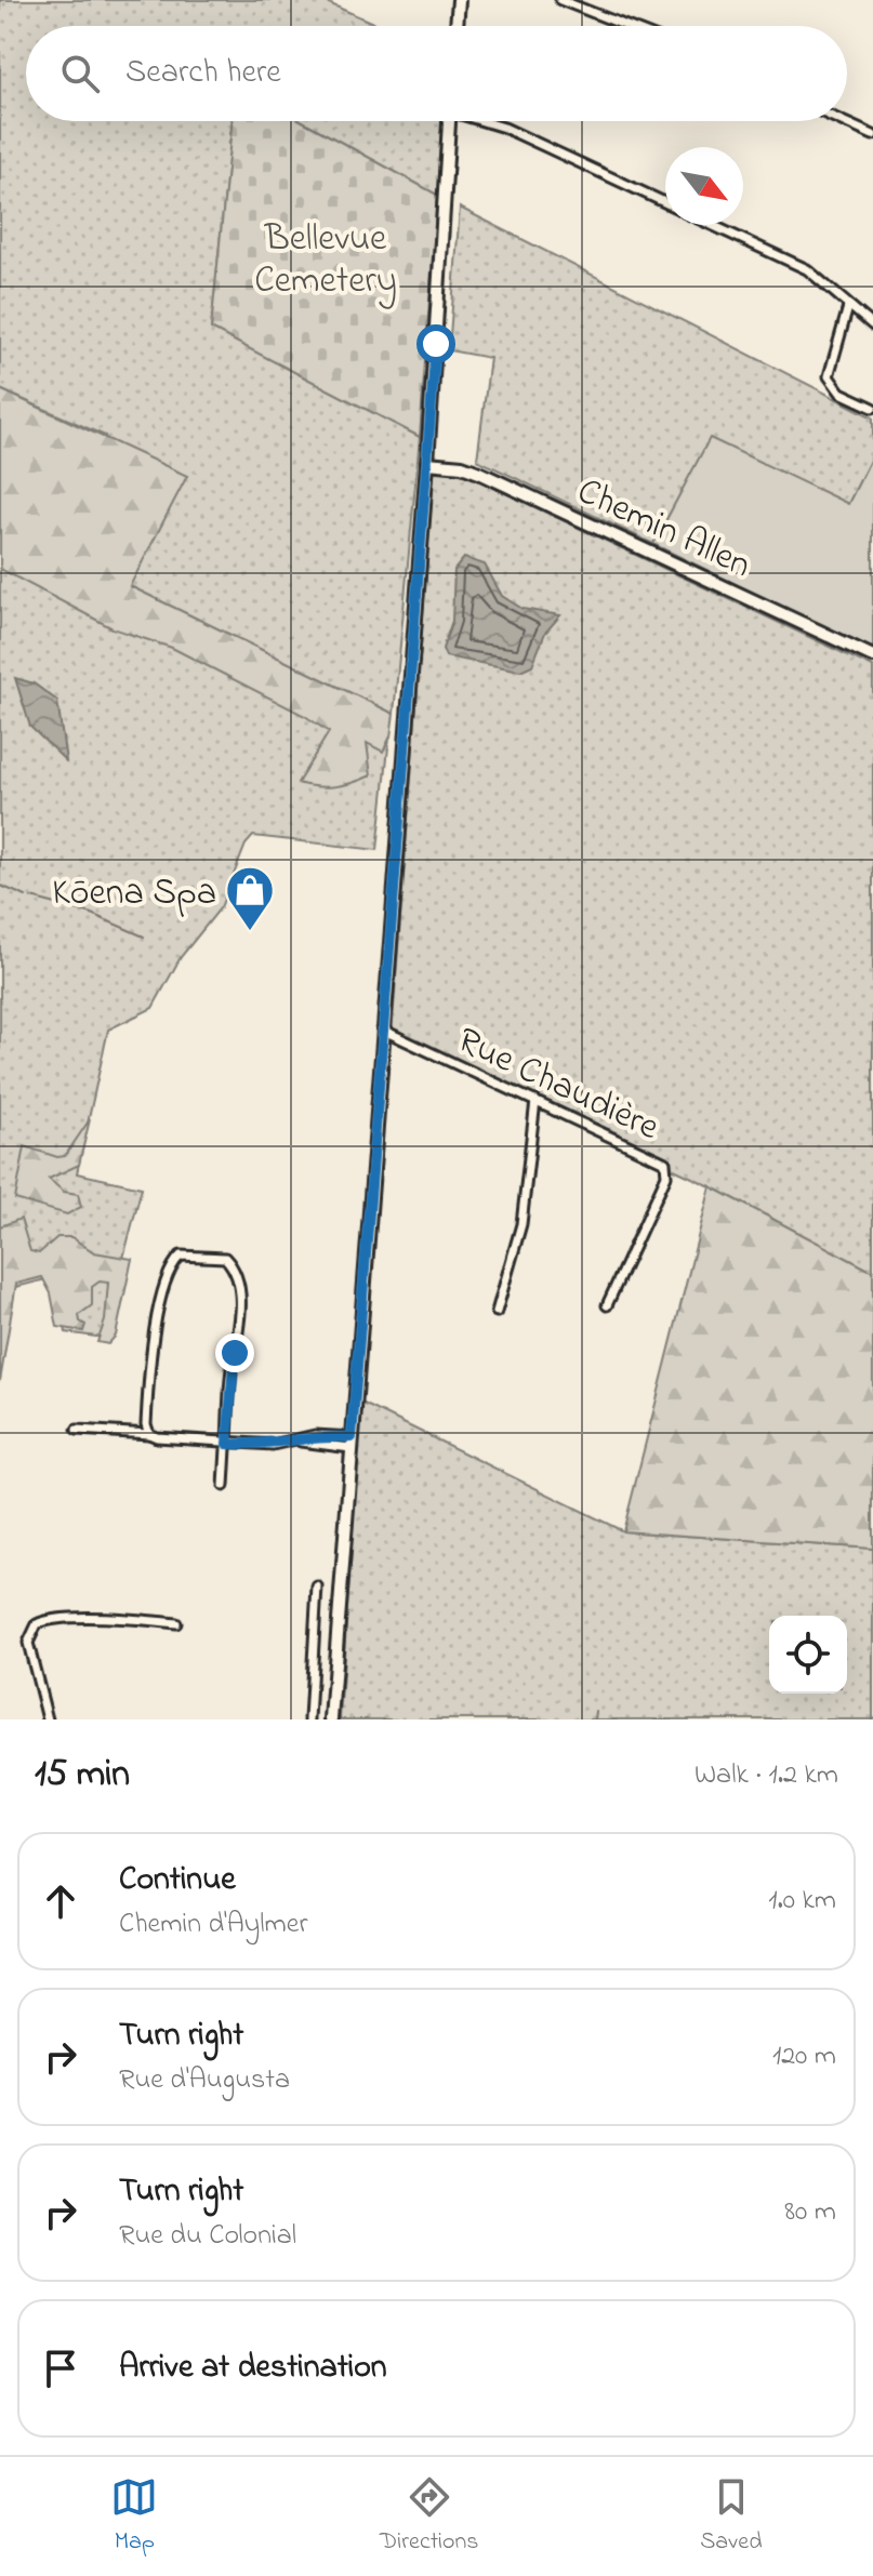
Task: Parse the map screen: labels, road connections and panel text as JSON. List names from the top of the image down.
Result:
{
  "streets": {
    "main road": ["Chemin Allen"],
    "street": ["Rue Chaudière"]
  },
  "parks": ["Bellevue Cemetery"],
  "places": {
    "shop": ["Kōena Spa"]
  },
  "north": "bottom right",
  "page": {
    "search": "Search here",
    "heading": ["15 min", "Walk · 1.2 km"],
    "list": [
      ["Continue", "Chemin d'Aylmer", "1.0 km"],
      ["Turn right", "Rue d'Augusta", "120 m"],
      ["Turn right", "Rue du Colonial", "80 m"],
      "Arrive at destination"
    ],
    "nav": ["Map", "Directions", "Saved"]
  }
}
